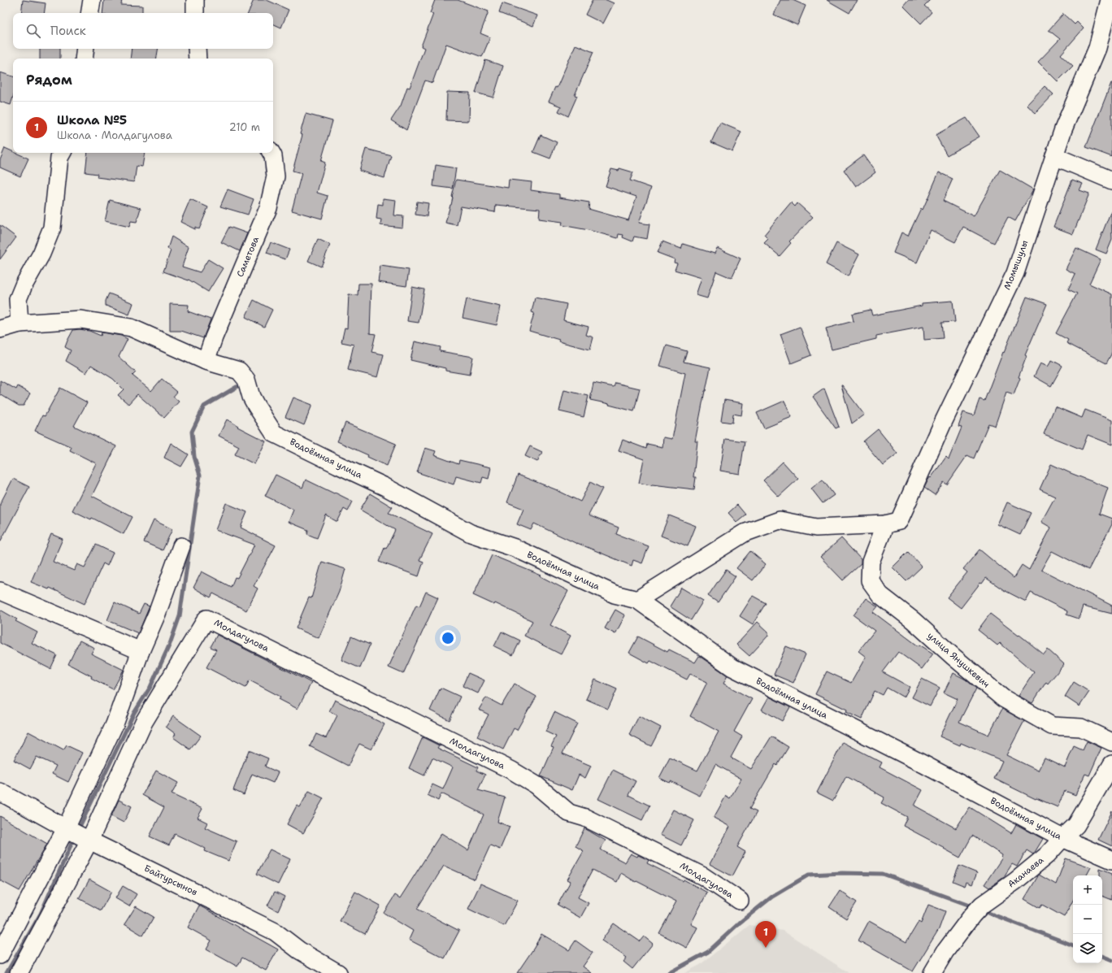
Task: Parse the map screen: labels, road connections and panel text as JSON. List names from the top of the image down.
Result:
{
  "streets": {
    "street": [
      "Саметова",
      "Момышулы",
      "Водоёмная улица",
      "Молдагулова",
      "улица Янушкевич",
      "Аканаева",
      "Байтурсынов"
    ]
  },
  "crossings": [
    ["Саметова", "Водоёмная улица"],
    ["Момышулы", "улица Янушкевич"],
    ["Водоёмная улица", "Аканаева"],
    ["Молдагулова", "Байтурсынов"]
  ],
  "page": {
    "search": "Поиск",
    "heading": "Рядом",
    "list": [
      {
        "mark": "1",
        "name": "Школа №5",
        "note": "Школа · Молдагулова",
        "value": "210 m"
      }
    ],
    "map_buttons": ["+", "−"],
    "pins": "1"
  }
}
